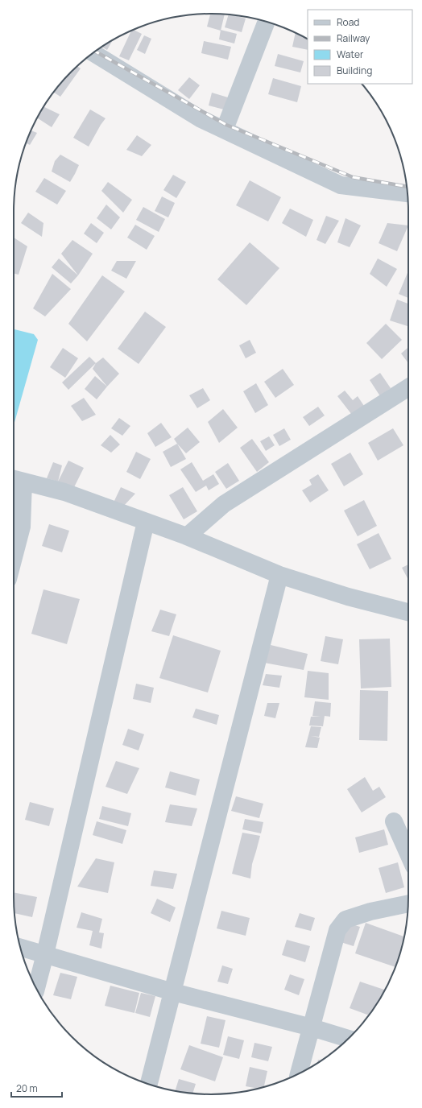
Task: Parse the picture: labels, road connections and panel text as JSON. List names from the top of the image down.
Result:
{
  "legend": [
    "Road",
    "Railway",
    "Water",
    "Building"
  ],
  "scale_bar": "20 m"
}
